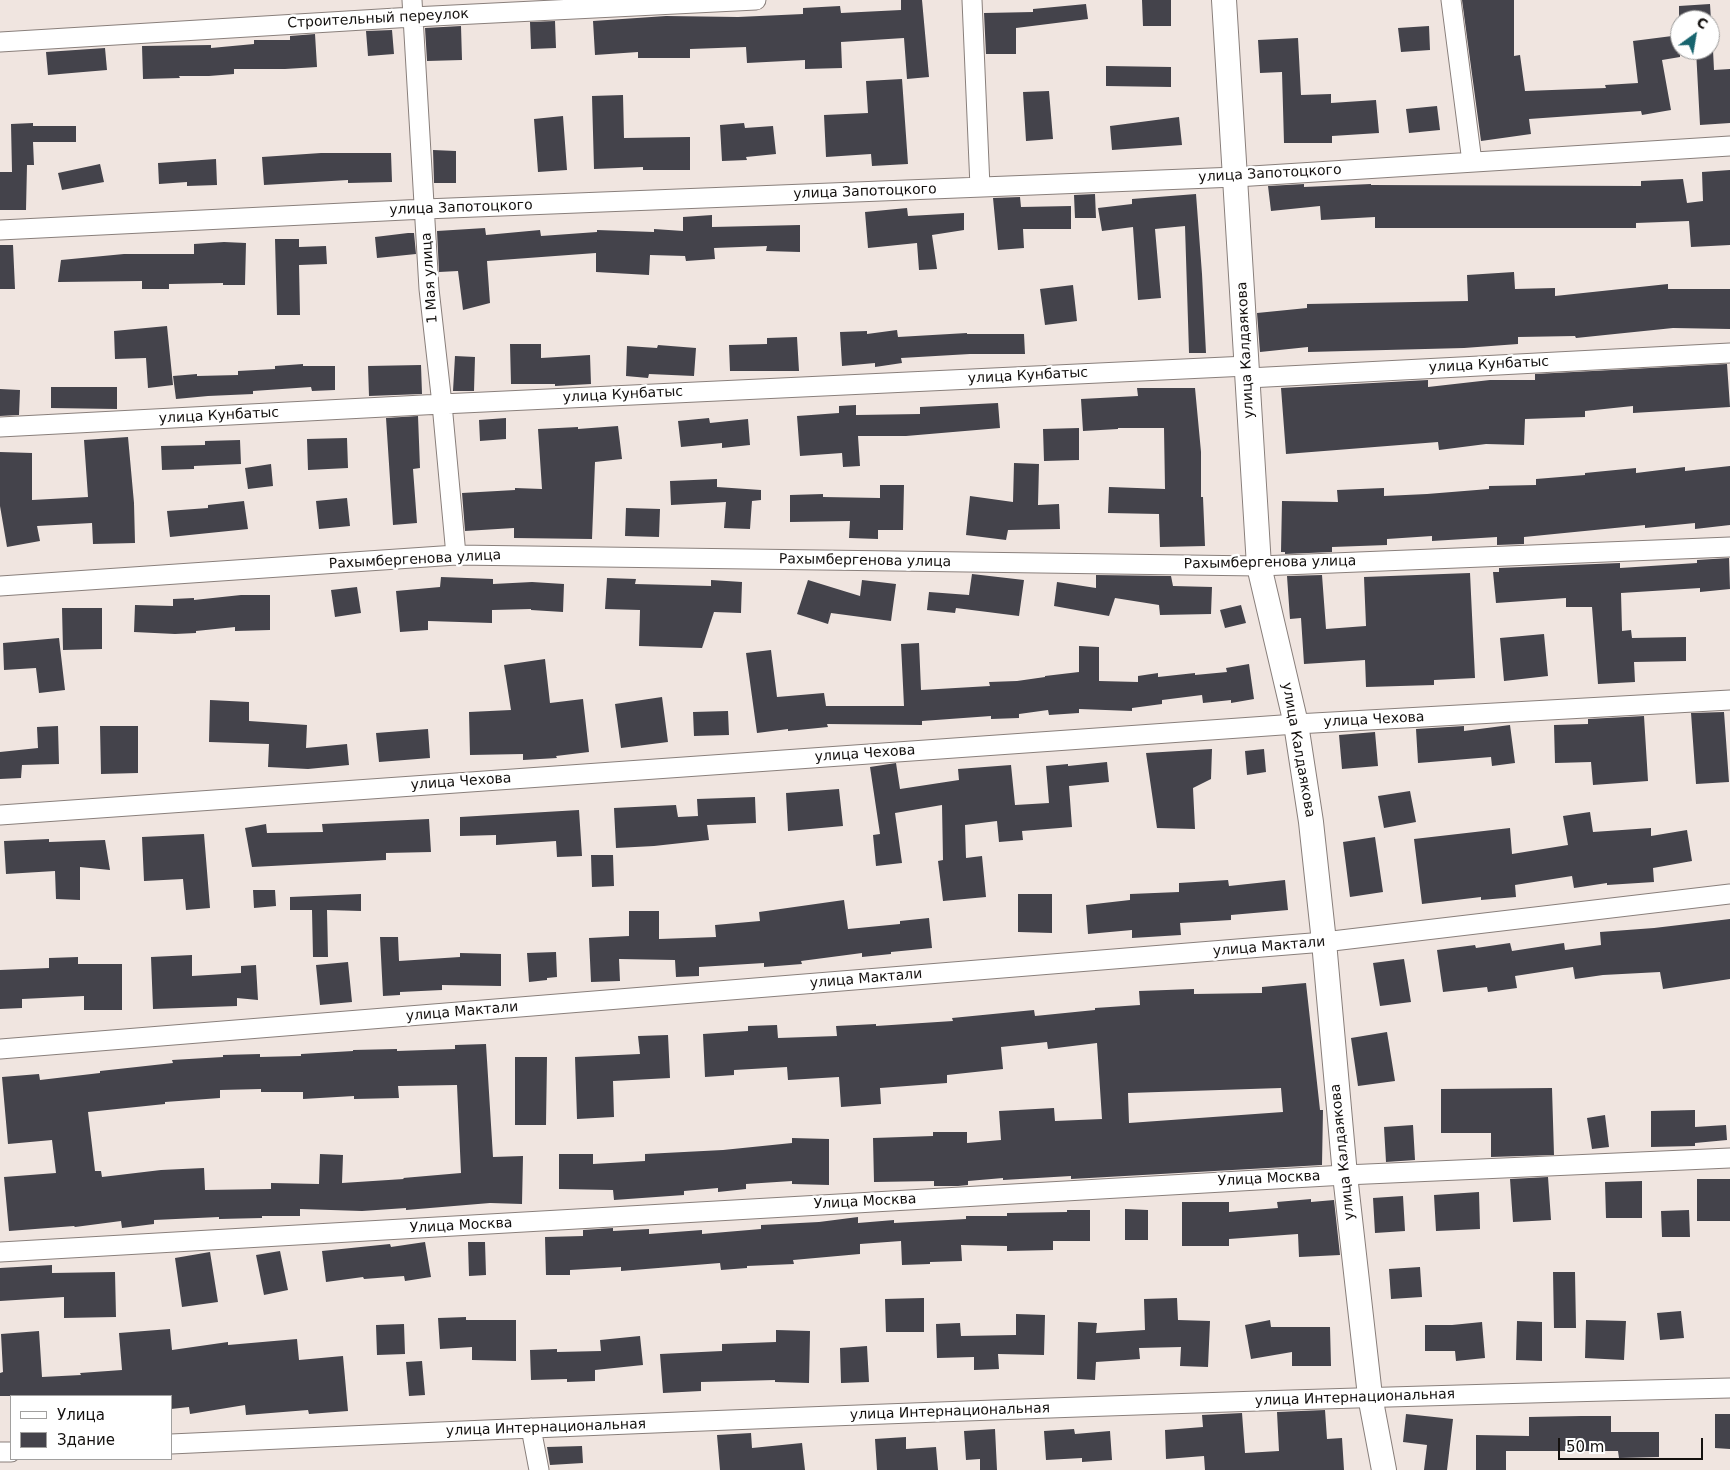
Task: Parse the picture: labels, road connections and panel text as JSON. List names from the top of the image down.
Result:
{
  "streets": {
    "street": [
      "Строительный переулок",
      "улица Запотоцкого",
      "1 Мая улица",
      "улица Калдаякова",
      "улица Кунбатыс",
      "Рахымбергенова улица",
      "улица Чехова",
      "улица Мактали",
      "Улица Москва",
      "улица Интернациональная"
    ]
  },
  "crossings": [
    ["Строительный переулок", "1 Мая улица"],
    ["улица Запотоцкого", "1 Мая улица"],
    ["улица Запотоцкого", "улица Калдаякова"],
    ["1 Мая улица", "улица Кунбатыс"],
    ["1 Мая улица", "Рахымбергенова улица"],
    ["улица Калдаякова", "улица Кунбатыс"],
    ["улица Калдаякова", "Рахымбергенова улица"],
    ["улица Калдаякова", "улица Чехова"],
    ["улица Калдаякова", "улица Мактали"],
    ["улица Калдаякова", "Улица Москва"],
    ["улица Калдаякова", "улица Интернациональная"]
  ],
  "legend": ["Улица", "Здание"],
  "scale_bar": "50 m",
  "north": "top right"
}
